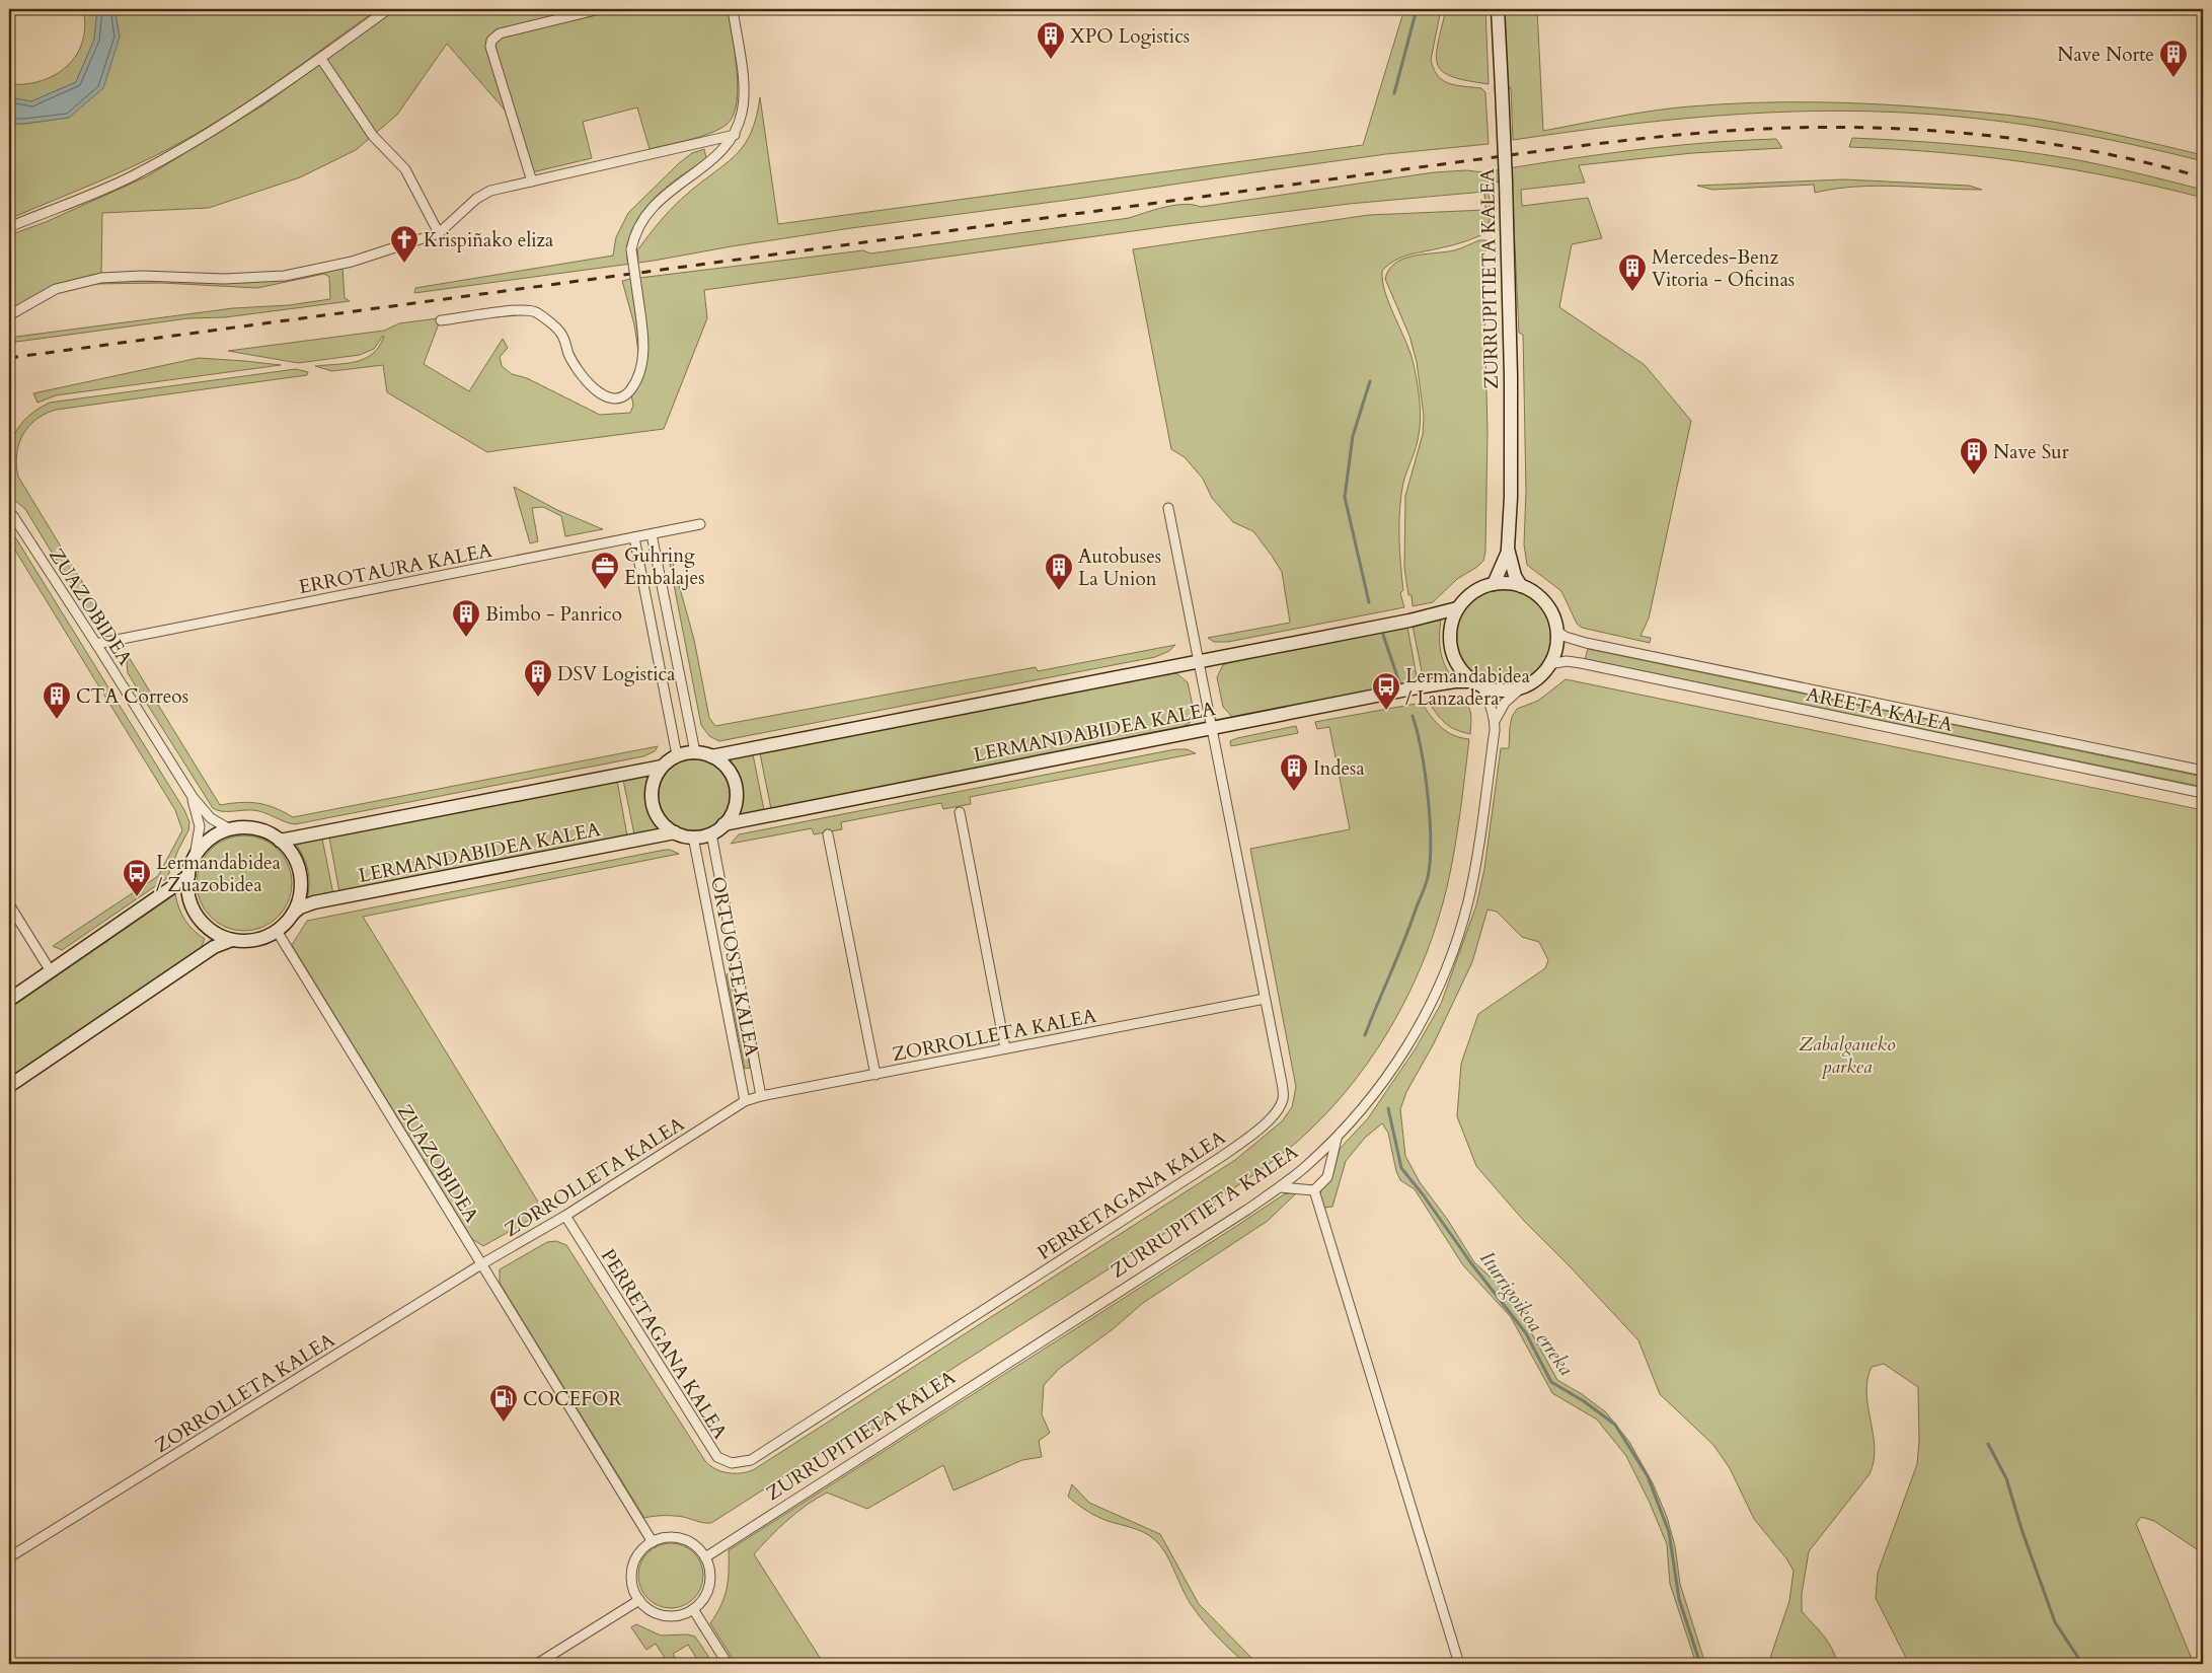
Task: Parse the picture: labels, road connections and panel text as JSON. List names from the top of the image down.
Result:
{
  "streets": {
    "street": [
      "ZURRUPITIETA KALEA",
      "ERROTAURA KALEA",
      "ZUAZOBIDEA",
      "AREETA KALEA",
      "LERMANDABIDEA KALEA",
      "ORTUOSTE KALEA",
      "ZORROLLETA KALEA",
      "PERRETAGANA KALEA"
    ]
  },
  "crossings": [
    ["ZURRUPITIETA KALEA", "ZUAZOBIDEA"],
    ["ZURRUPITIETA KALEA", "AREETA KALEA"],
    ["ZURRUPITIETA KALEA", "LERMANDABIDEA KALEA"],
    ["ERROTAURA KALEA", "ZUAZOBIDEA"],
    ["ZUAZOBIDEA", "LERMANDABIDEA KALEA"],
    ["ZUAZOBIDEA", "ZORROLLETA KALEA"],
    ["AREETA KALEA", "LERMANDABIDEA KALEA"],
    ["LERMANDABIDEA KALEA", "ORTUOSTE KALEA"],
    ["LERMANDABIDEA KALEA", "PERRETAGANA KALEA"],
    ["ORTUOSTE KALEA", "ZORROLLETA KALEA"],
    ["ZORROLLETA KALEA", "PERRETAGANA KALEA"]
  ],
  "water": ["Iturrigoikoa erreka"],
  "parks": ["Zabalganeko parkea"],
  "places": {
    "building": [
      "XPO Logistics",
      "Nave Norte",
      "Mercedes-Benz Vitoria - Oficinas",
      "Nave Sur",
      "Autobuses La Union",
      "Bimbo - Panrico",
      "DSV Logistica",
      "CTA Correos",
      "Indesa"
    ],
    "church": ["Krispiñako eliza"],
    "office": ["Guhring Embalajes"],
    "bus stop": ["Lermandabidea / Lanzadera", "Lermandabidea / Zuazobidea"],
    "fuel station": ["COCEFOR"]
  }
}
